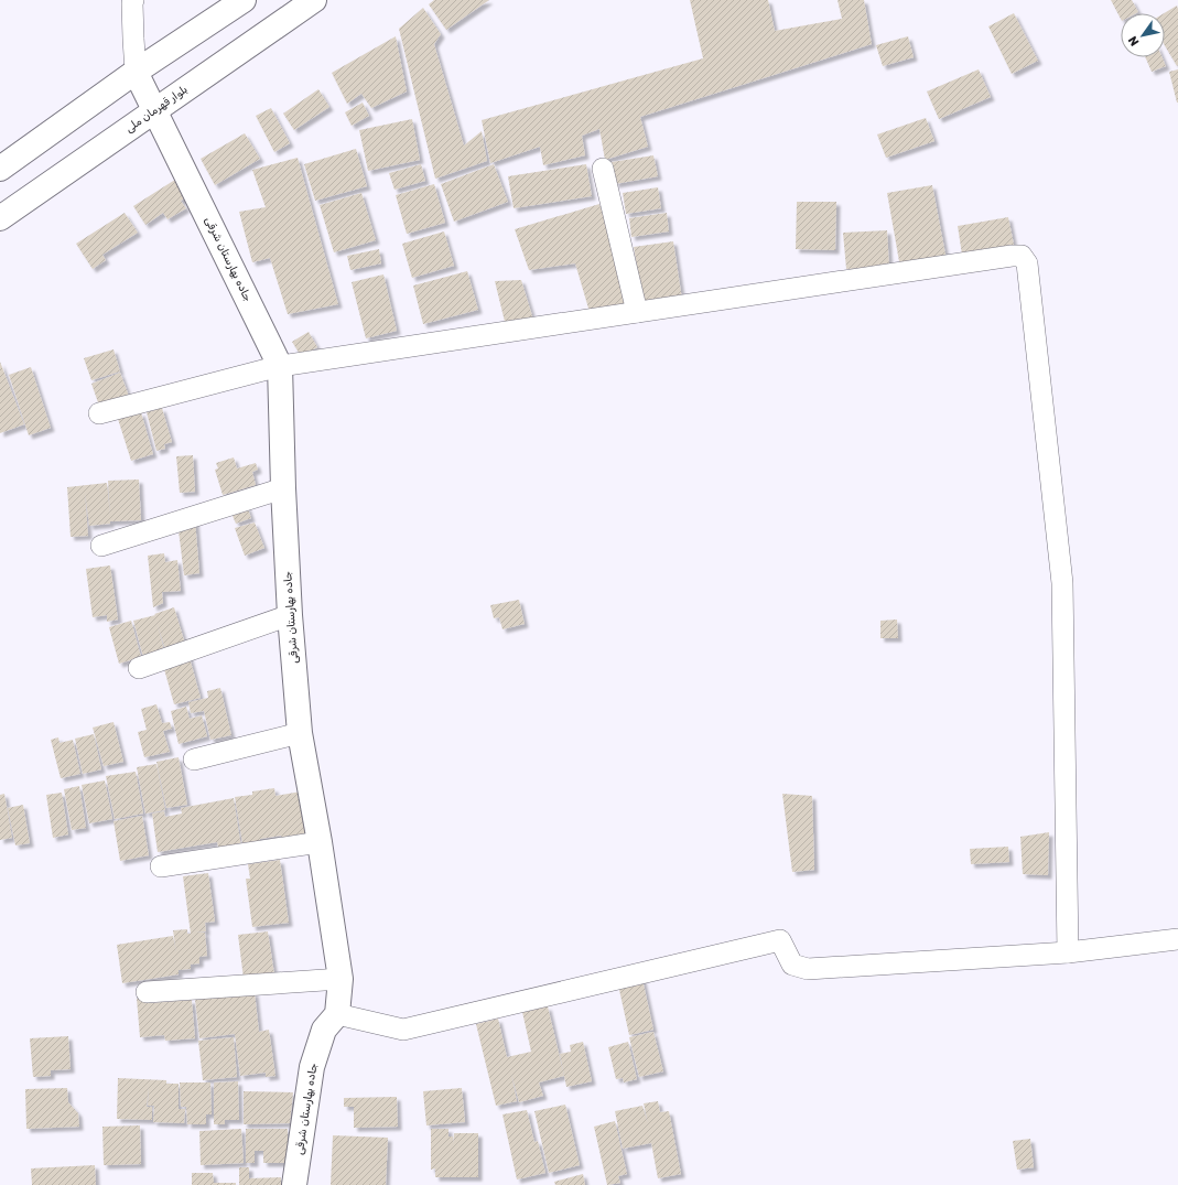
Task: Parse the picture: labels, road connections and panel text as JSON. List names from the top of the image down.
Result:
{
  "streets": {
    "main road": ["بلوار قهرمان ملی", "جاده بهارستان شرقی"]
  },
  "crossings": [
    ["بلوار قهرمان ملی", "جاده بهارستان شرقی"]
  ],
  "north": "bottom left"
}
